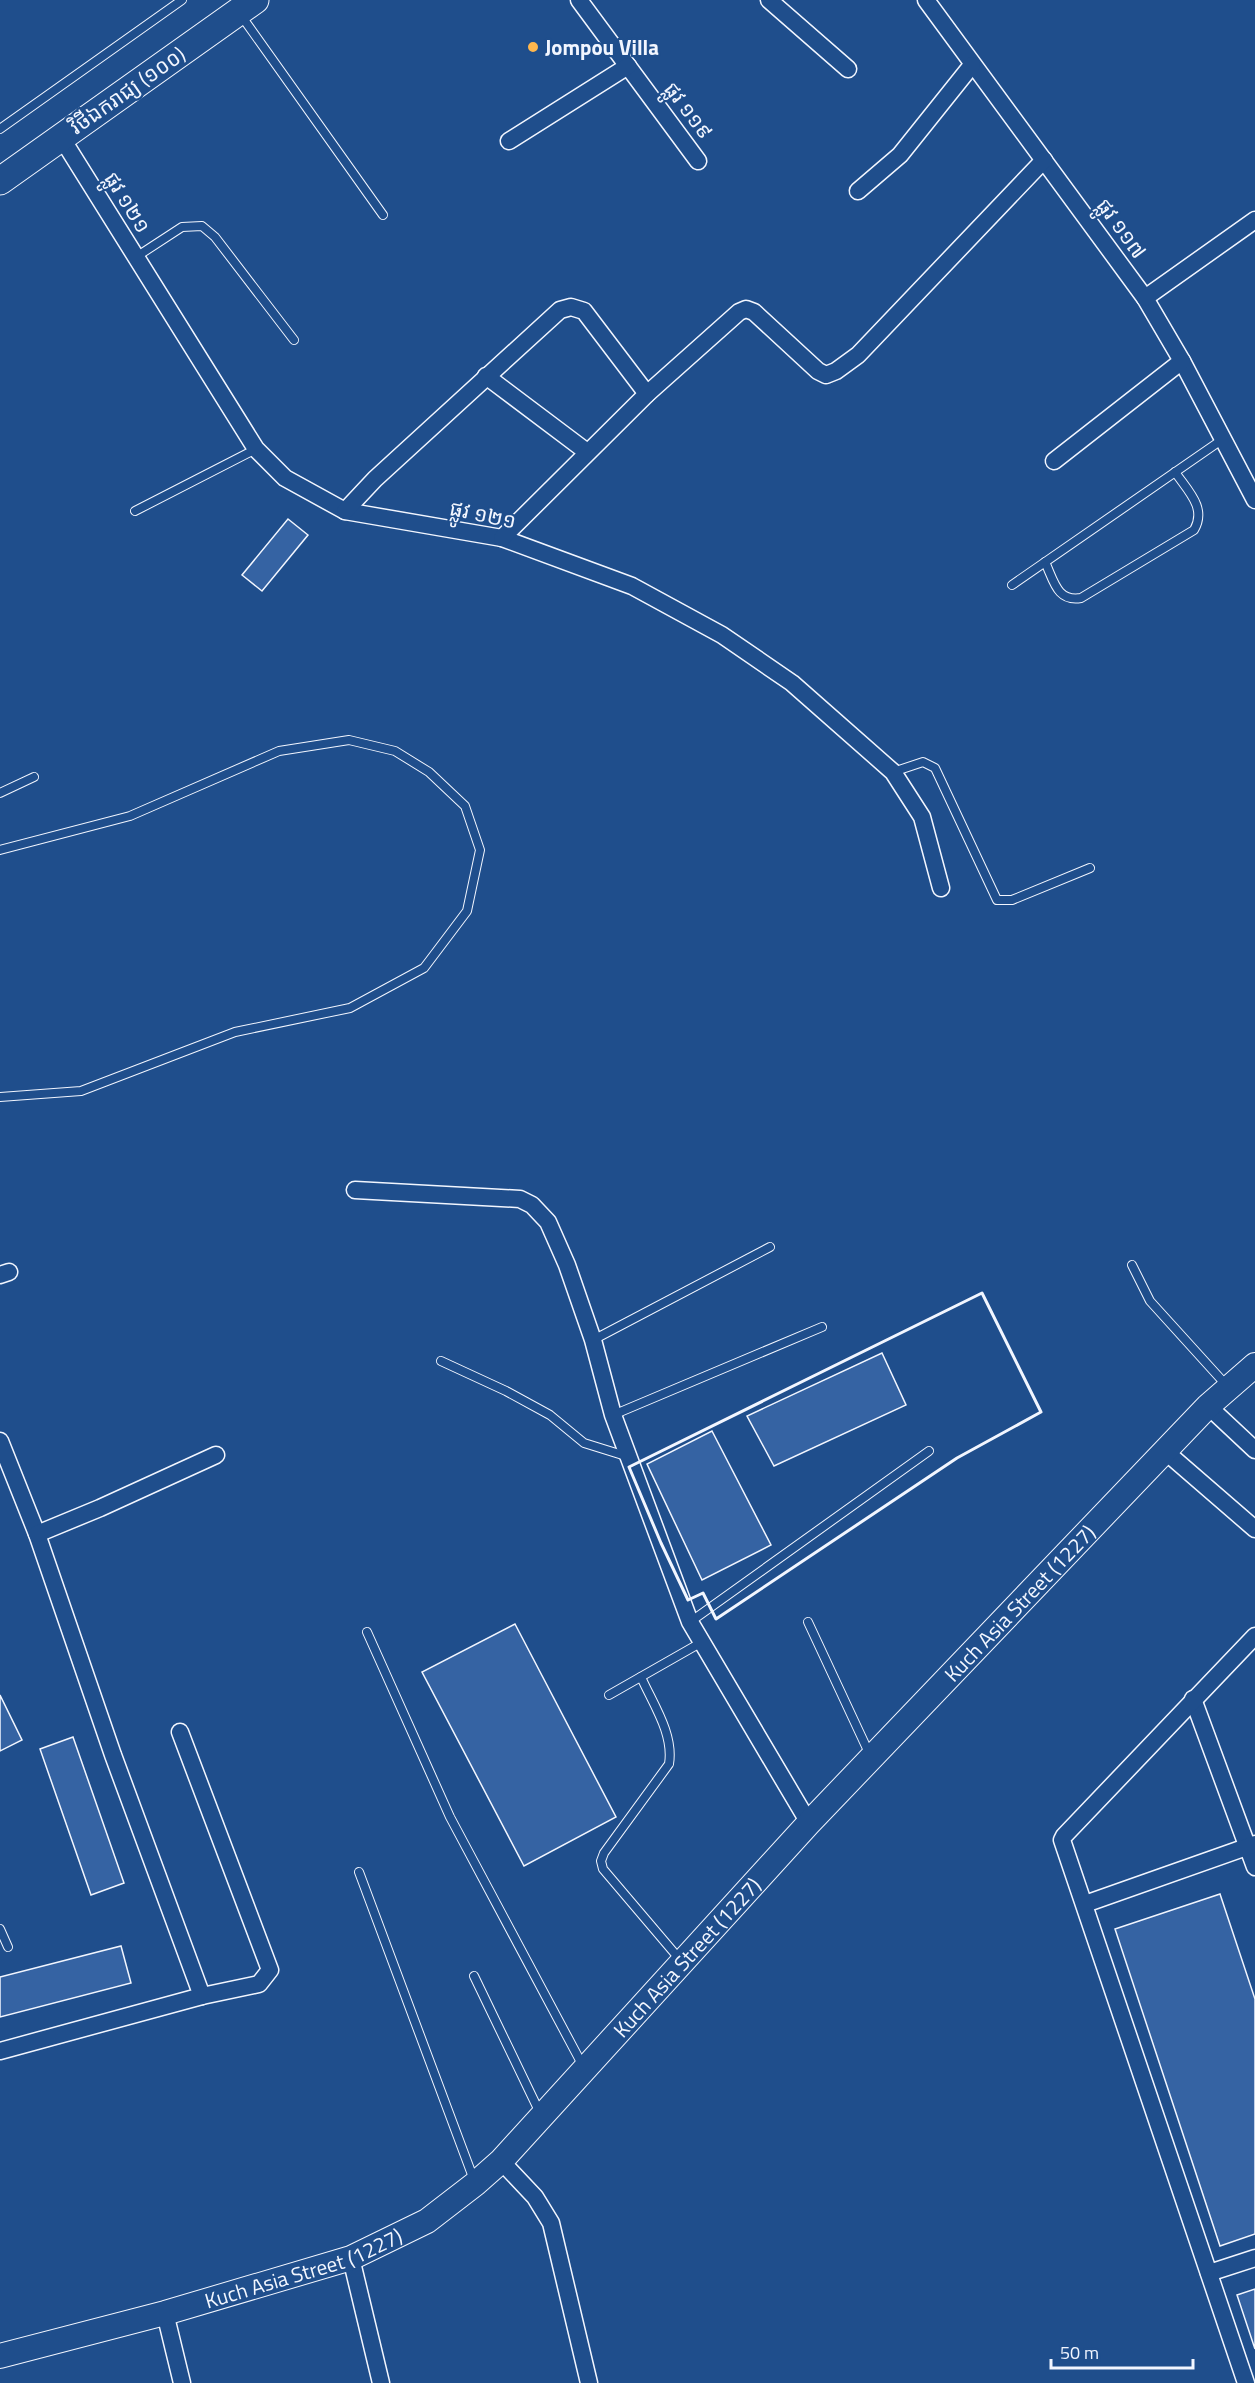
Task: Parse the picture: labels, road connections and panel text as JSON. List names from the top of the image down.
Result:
{
  "streets": {
    "main road": ["វិថីឯករាជ្យ (១០០)"],
    "street": [
      "ផ្លូវ ១១៩",
      "ផ្លូវ ១២១",
      "ផ្លូវ ១១៧",
      "Kuch Asia Street (1227)"
    ]
  },
  "crossings": [
    ["វិថីឯករាជ្យ (១០០)", "ផ្លូវ ១២១"]
  ],
  "places": ["Jompou Villa"],
  "scale_bar": "50 m"
}
